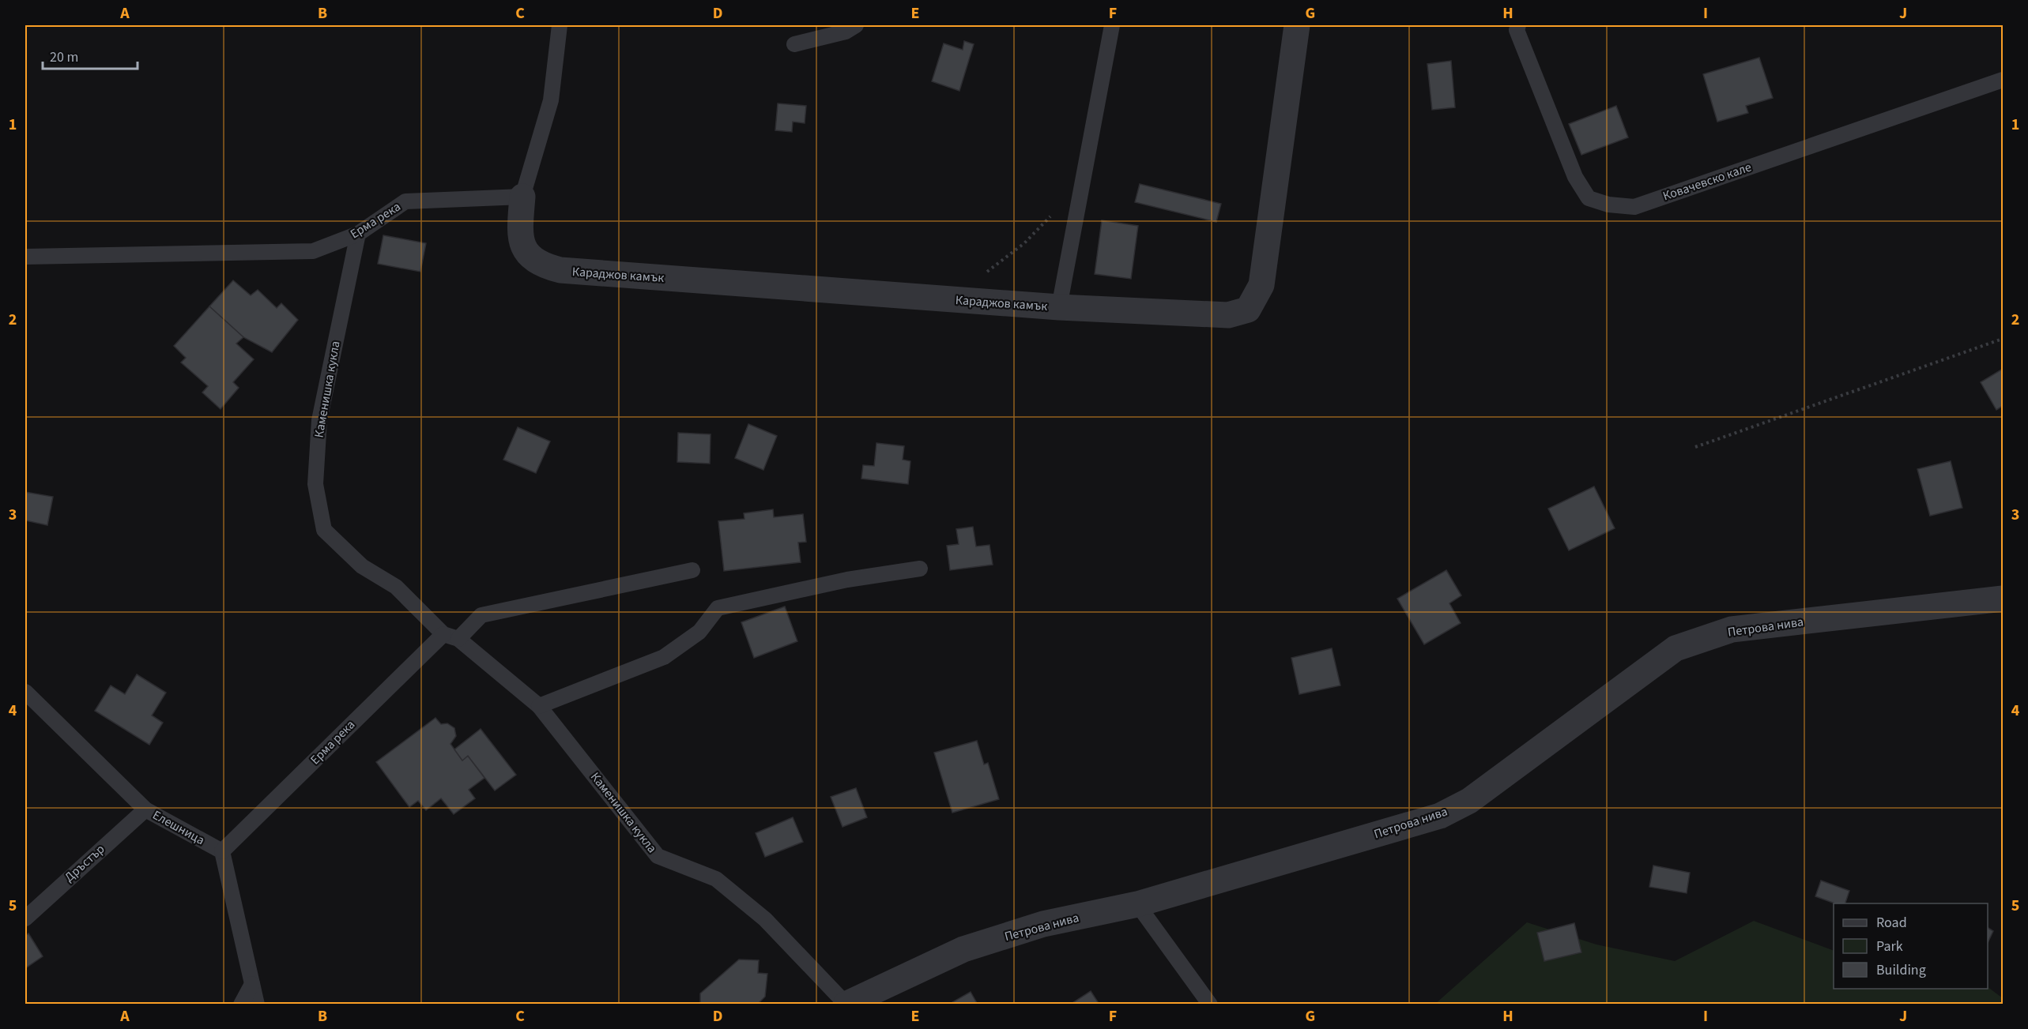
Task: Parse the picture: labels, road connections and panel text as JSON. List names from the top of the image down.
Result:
{
  "streets": {
    "street": ["Караджов камък", "Петрова нива"],
    "lane": [
      "Ковачевско кале",
      "Ерма река",
      "Каменишка кукла",
      "Елешница",
      "Дръстър"
    ]
  },
  "crossings": [
    ["Ерма река", "Караджов камък"],
    ["Ерма река", "Каменишка кукла"],
    ["Ерма река", "Елешница"],
    ["Каменишка кукла", "Петрова нива"],
    ["Елешница", "Дръстър"]
  ],
  "legend": ["Road", "Park", "Building"],
  "scale_bar": "20 m",
  "grid": {
    "columns": [
      "A",
      "B",
      "C",
      "D",
      "E",
      "F",
      "G",
      "H",
      "I",
      "J"
    ],
    "rows": [
      "1",
      "2",
      "3",
      "4",
      "5"
    ]
  }
}
